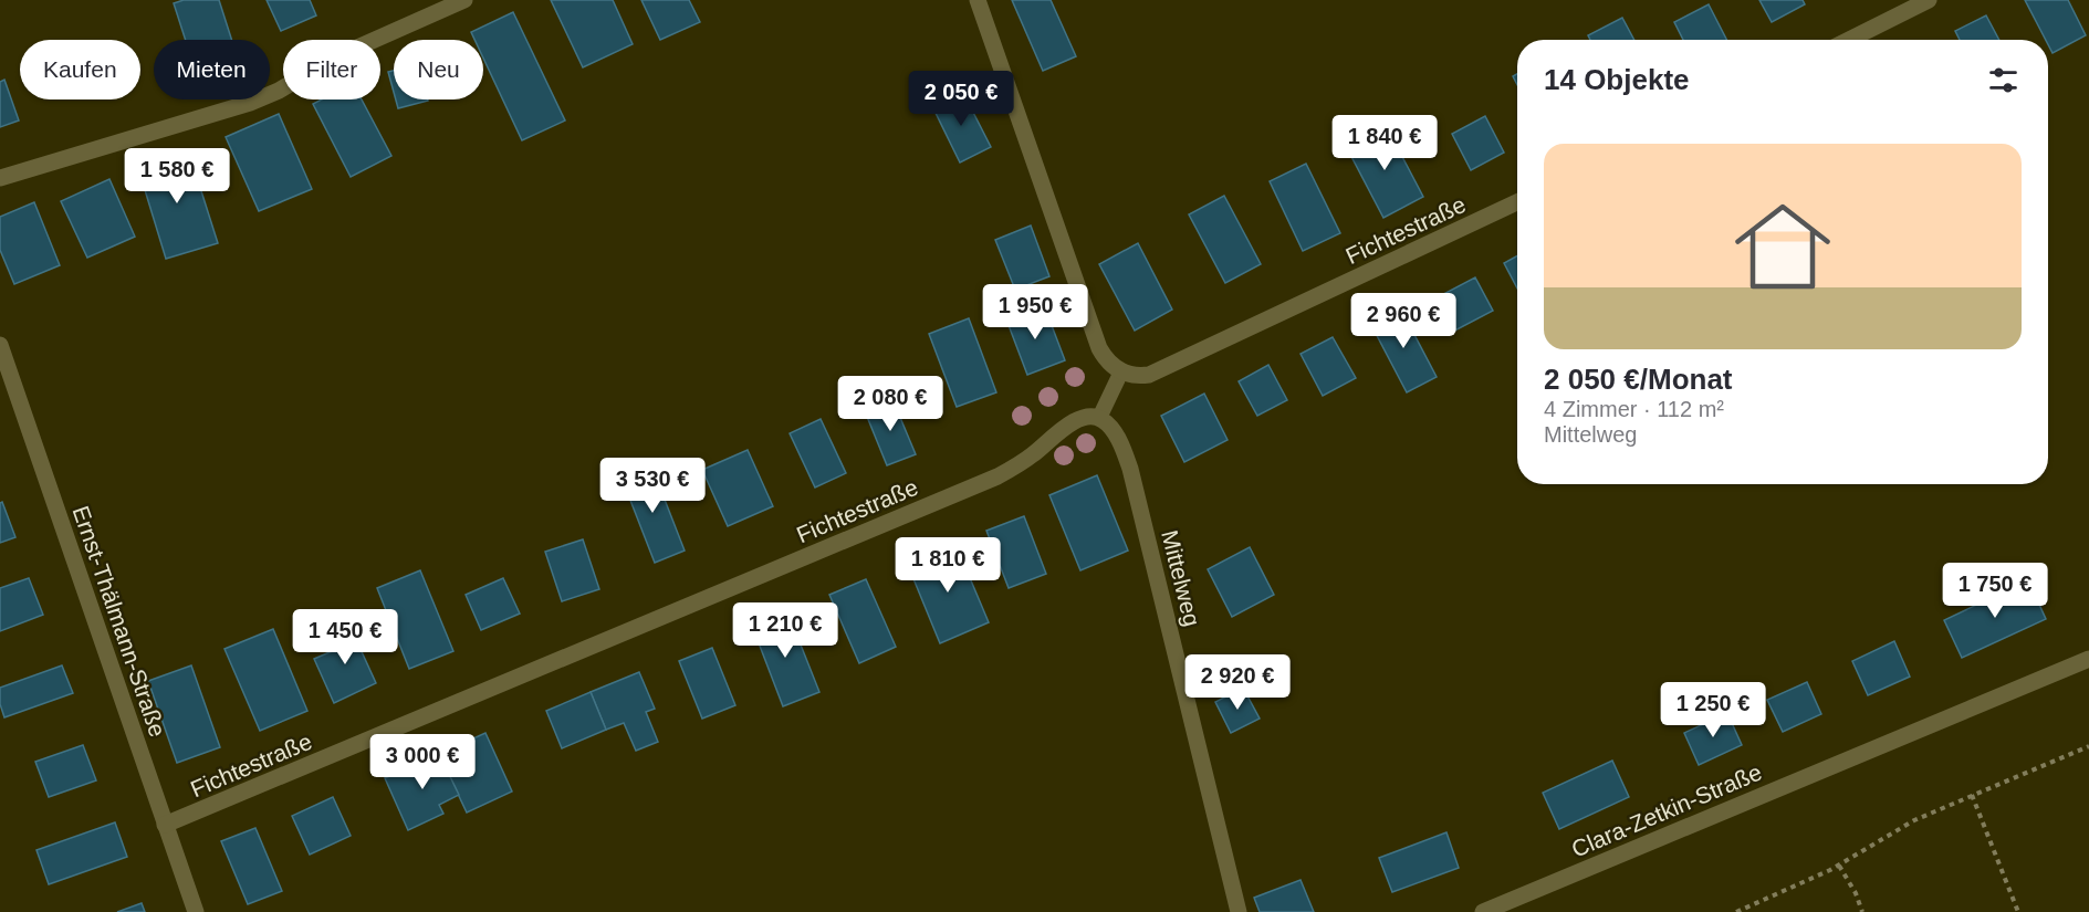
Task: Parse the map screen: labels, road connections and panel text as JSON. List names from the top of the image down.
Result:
{
  "streets": {
    "street": [
      "Fichtestraße",
      "Mittelweg",
      "Ernst-Thälmann-Straße",
      "Clara-Zetkin-Straße"
    ]
  },
  "crossings": [
    ["Fichtestraße", "Mittelweg"],
    ["Fichtestraße", "Ernst-Thälmann-Straße"]
  ],
  "page": {
    "chip": [
      "Kaufen",
      "Mieten",
      "Filter",
      "Neu"
    ],
    "heading": "14 Objekte",
    "price": [
      "2 050 €",
      "1 840 €",
      "1 580 €",
      "1 950 €",
      "2 960 €",
      "2 080 €",
      "3 530 €",
      "1 810 €",
      "1 750 €",
      "1 210 €",
      "1 450 €",
      "2 920 €",
      "1 250 €",
      "3 000 €"
    ],
    "list": [
      {
        "name": "2 050 €/Monat",
        "note": "4 Zimmer · 112 m² · Mittelweg"
      }
    ]
  }
}
